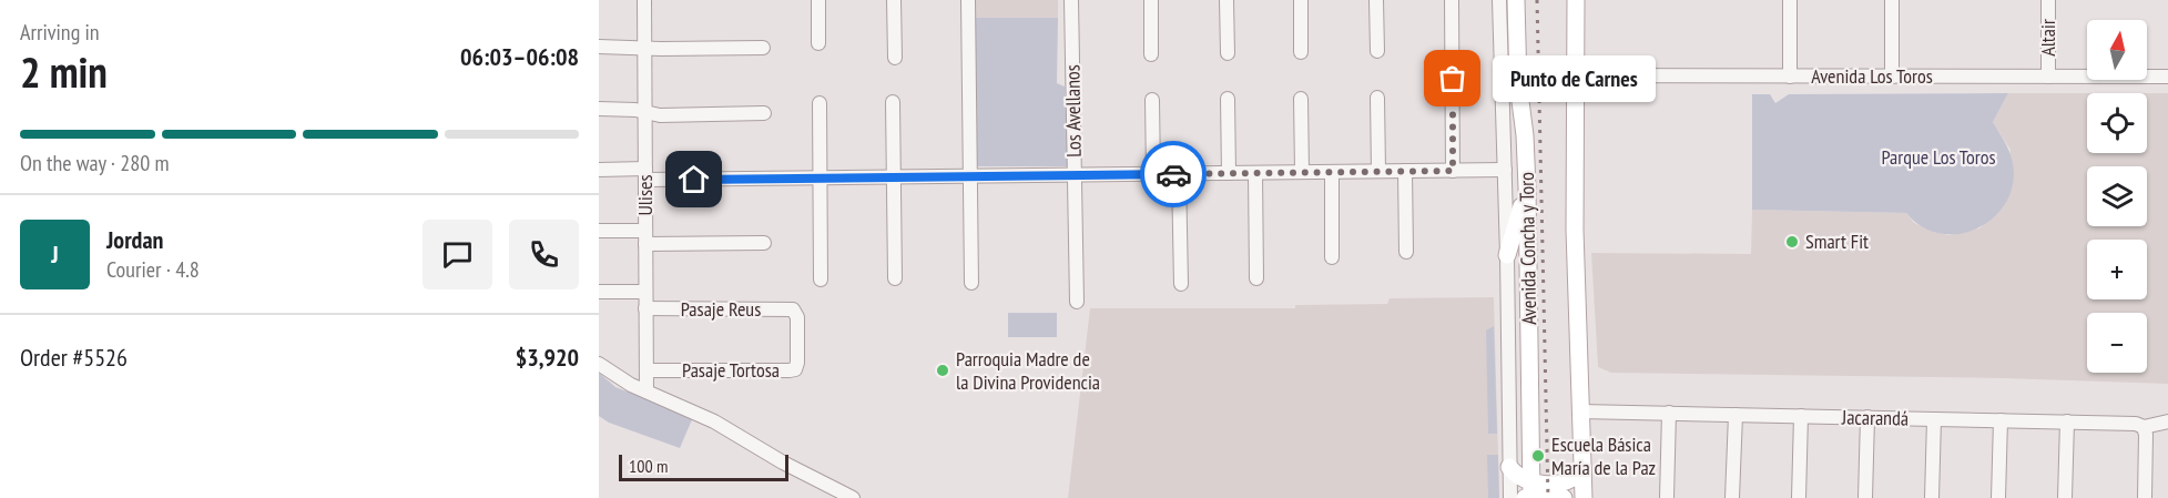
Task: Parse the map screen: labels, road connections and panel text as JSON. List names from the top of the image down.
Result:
{
  "streets": {
    "main road": ["Avenida Concha y Toro"],
    "street": [
      "Altair",
      "Avenida Los Toros",
      "Los Avellanos",
      "Ulises",
      "Pasaje Reus",
      "Pasaje Tortosa",
      "Jacarandá"
    ]
  },
  "crossings": [
    ["Altair", "Avenida Los Toros"],
    ["Ulises", "Pasaje Reus"],
    ["Ulises", "Pasaje Tortosa"],
    ["Pasaje Reus", "Pasaje Tortosa"]
  ],
  "parks": ["Parque Los Toros"],
  "places": [
    "Punto de Carnes",
    "Smart Fit",
    "Parroquia Madre de la Divina Providencia",
    "Escuela Básica María de la Paz"
  ],
  "scale_bar": "100 m",
  "north": "top",
  "page": {
    "heading": ["2 min", "Arriving in", "06:03–06:08"],
    "panel": [
      "Jordan",
      "Courier · 4.8",
      "Order #5526",
      "$3,920"
    ],
    "map_buttons": ["+", "−"],
    "bubble": "Punto de Carnes",
    "bar": "On the way · 280 m",
    "round": "J",
    "scale": "100 m"
  }
}
